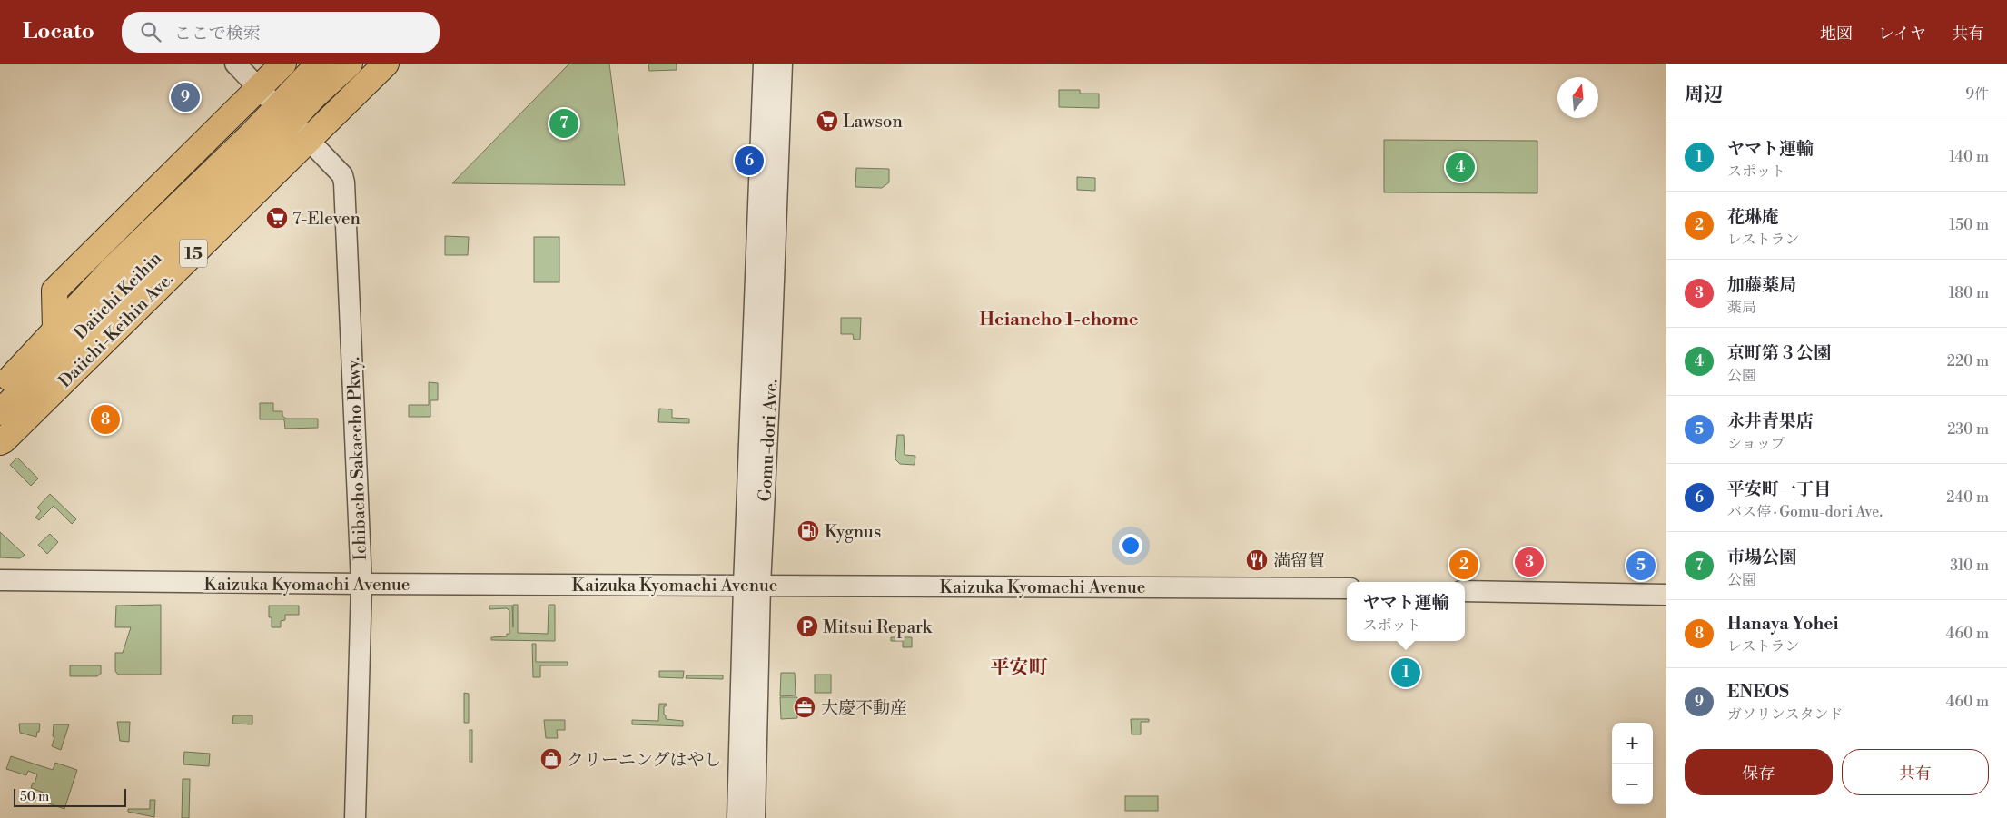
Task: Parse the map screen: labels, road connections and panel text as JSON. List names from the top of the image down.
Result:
{
  "streets": {
    "highway": ["15", "Daiichi Keihin", "Daiichi-Keihin Ave."],
    "street": ["Gomu-dori Ave.", "Ichibacho Sakaecho Pkwy.", "Kaizuka Kyomachi Avenue"]
  },
  "crossings": [
    ["Daiichi Keihin", "Ichibacho Sakaecho Pkwy."],
    ["Daiichi-Keihin Ave.", "Ichibacho Sakaecho Pkwy."],
    ["Gomu-dori Ave.", "Kaizuka Kyomachi Avenue"],
    ["Ichibacho Sakaecho Pkwy.", "Kaizuka Kyomachi Avenue"]
  ],
  "districts": ["Heiancho 1-chome", "平安町"],
  "places": {
    "supermarket": ["Lawson", "7-Eleven"],
    "fuel station": ["Kygnus"],
    "restaurant": ["満留賀"],
    "parking": ["Mitsui Repark"],
    "office": ["大慶不動産"],
    "shop": ["クリーニングはやし"]
  },
  "scale_bar": "50 m",
  "north": "top",
  "page": {
    "header": "Locato",
    "search": "ここで検索",
    "nav": ["地図", "レイヤ", "共有"],
    "heading": ["周辺", "9件"],
    "pins": [
      "9",
      "7",
      "6",
      "4",
      "8",
      "3",
      "2",
      "5",
      "1"
    ],
    "list": [
      {
        "mark": "1",
        "name": "ヤマト運輸",
        "note": "スポット",
        "value": "140 m"
      },
      {
        "mark": "2",
        "name": "花琳庵",
        "note": "レストラン",
        "value": "150 m"
      },
      {
        "mark": "3",
        "name": "加藤薬局",
        "note": "薬局",
        "value": "180 m"
      },
      {
        "mark": "4",
        "name": "京町第３公園",
        "note": "公園",
        "value": "220 m"
      },
      {
        "mark": "5",
        "name": "永井青果店",
        "note": "ショップ",
        "value": "230 m"
      },
      {
        "mark": "6",
        "name": "平安町一丁目",
        "note": "バス停 · Gomu-dori Ave.",
        "value": "240 m"
      },
      {
        "mark": "7",
        "name": "市場公園",
        "note": "公園",
        "value": "310 m"
      },
      {
        "mark": "8",
        "name": "Hanaya Yohei",
        "note": "レストラン",
        "value": "460 m"
      },
      {
        "mark": "9",
        "name": "ENEOS",
        "note": "ガソリンスタンド",
        "value": "460 m"
      }
    ],
    "popup": ["ヤマト運輸", "スポット"],
    "map_buttons": ["+", "−"],
    "buttons": ["保存", "共有"],
    "scale": "50 m"
  }
}
